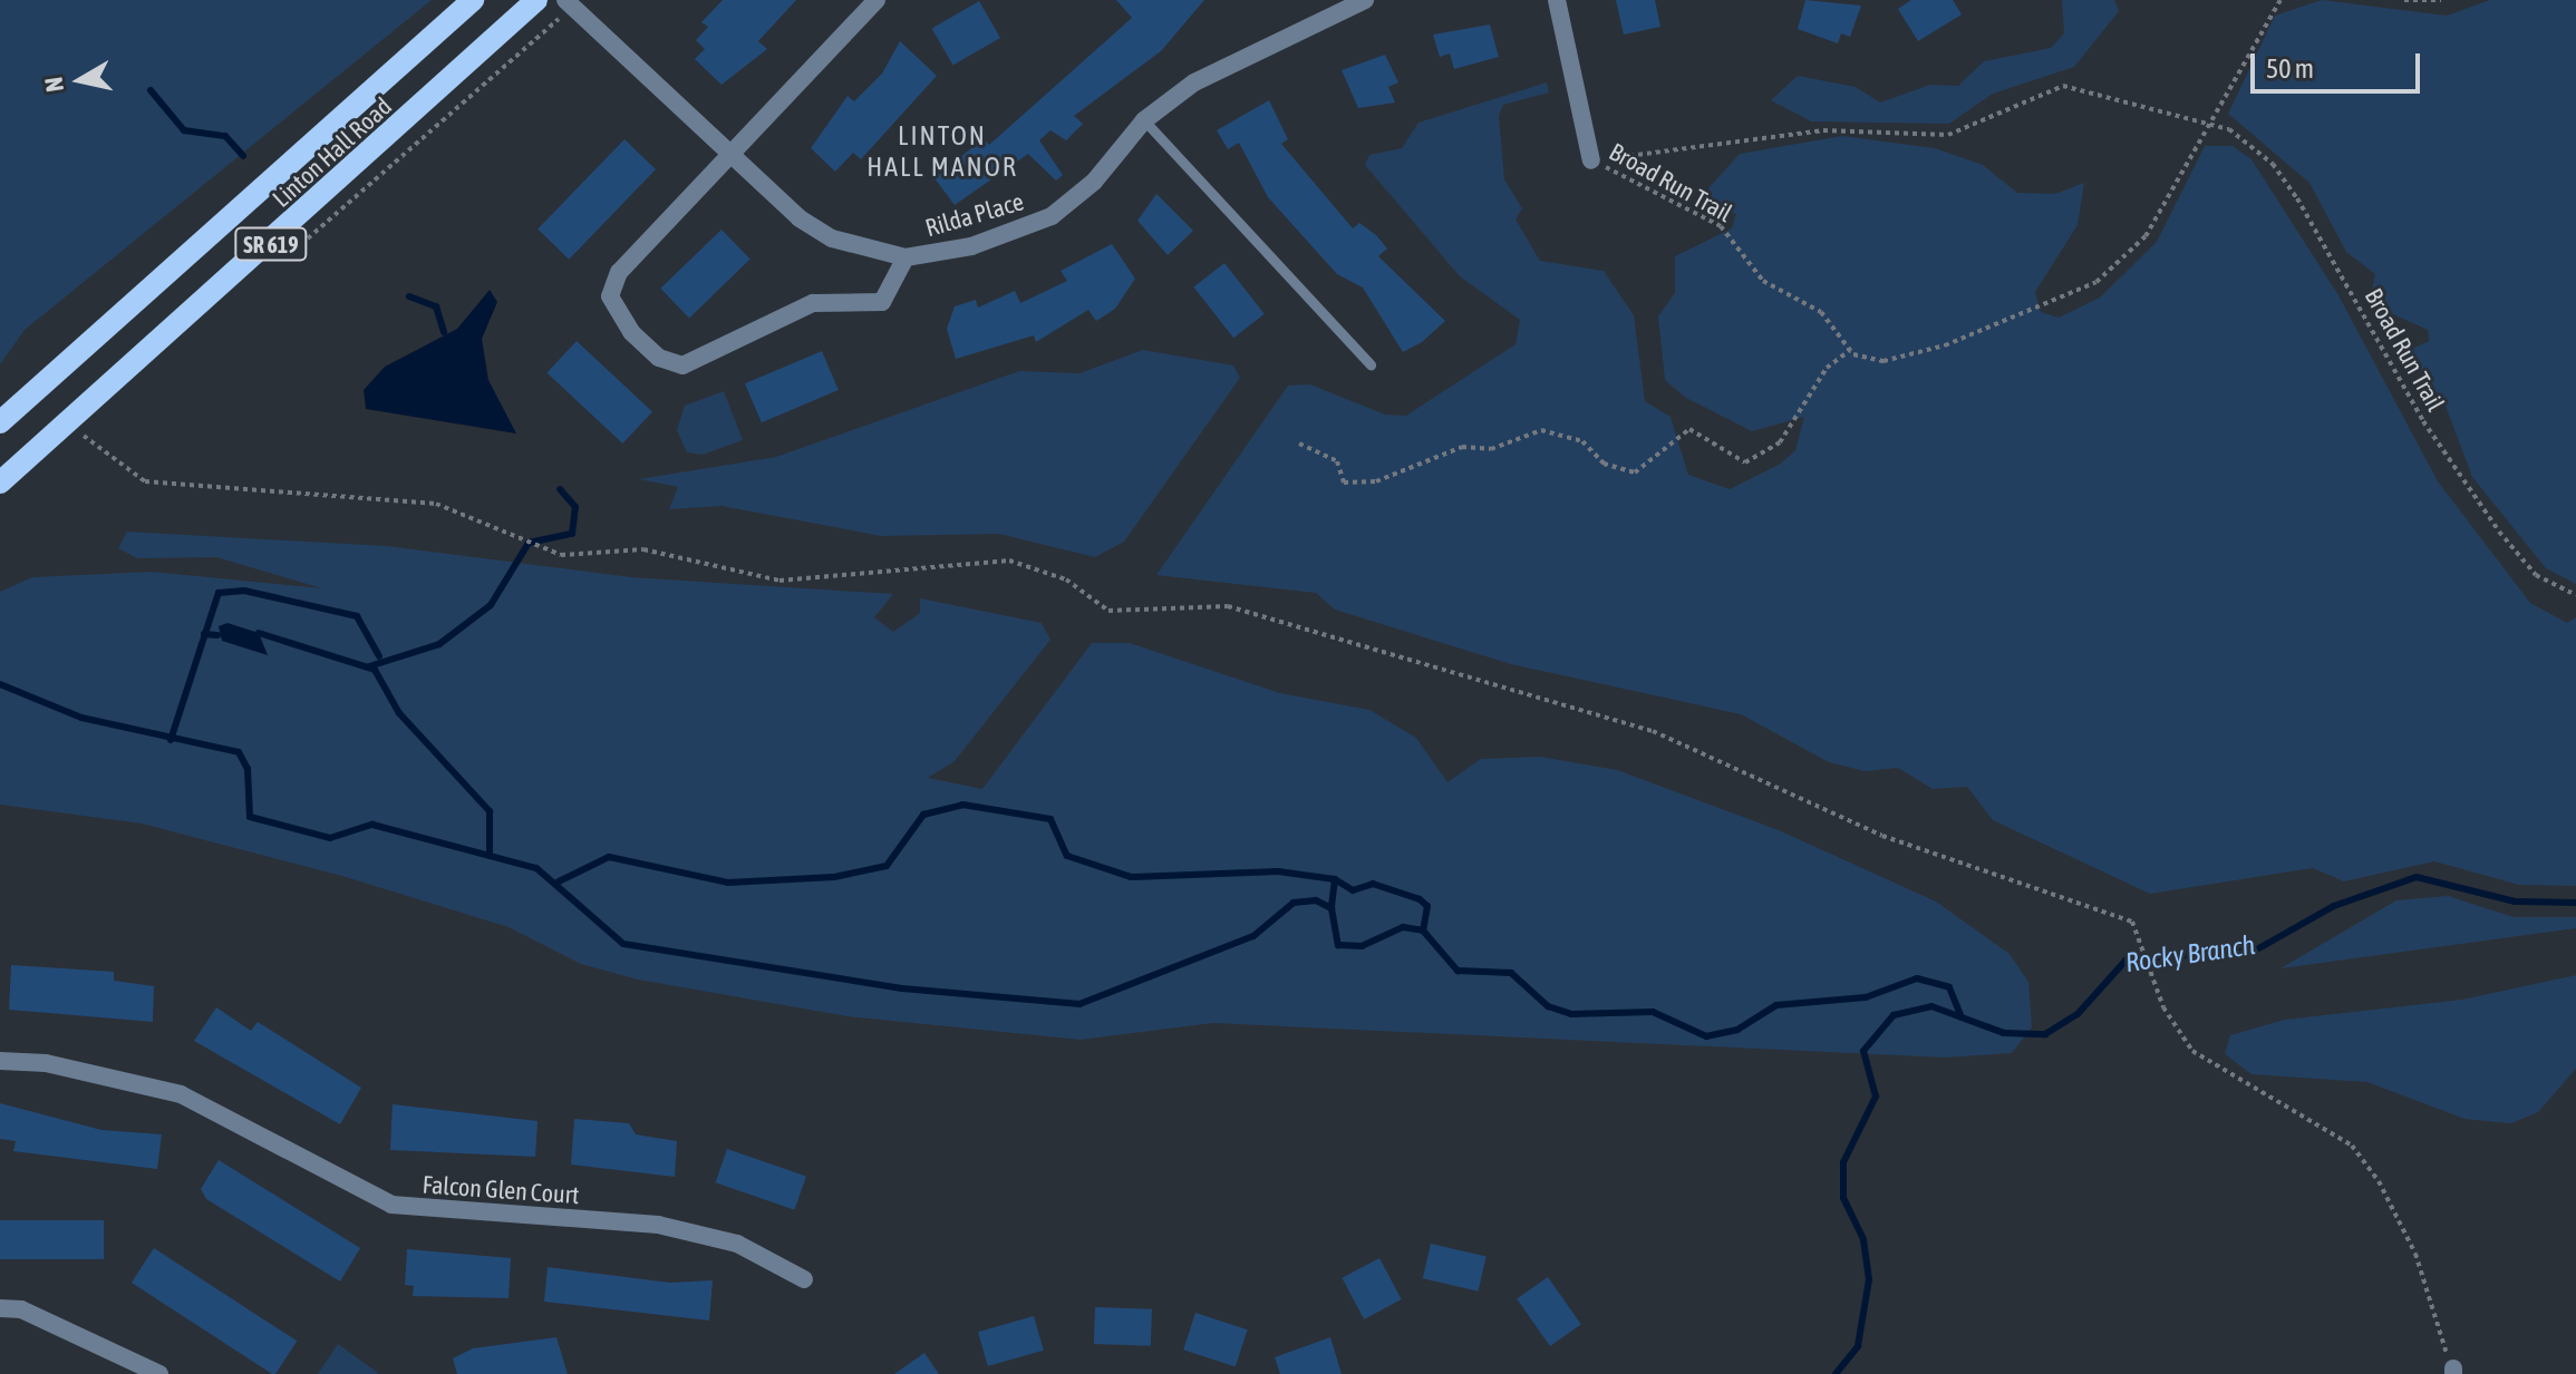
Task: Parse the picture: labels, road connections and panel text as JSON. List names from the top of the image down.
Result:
{
  "streets": {
    "main road": ["Linton Hall Road", "SR 619"],
    "street": ["Rilda Place", "Falcon Glen Court"],
    "path": ["Broad Run Trail"]
  },
  "districts": ["LINTON HALL MANOR"],
  "water": ["Rocky Branch"],
  "scale_bar": "50 m",
  "north": "left"
}
